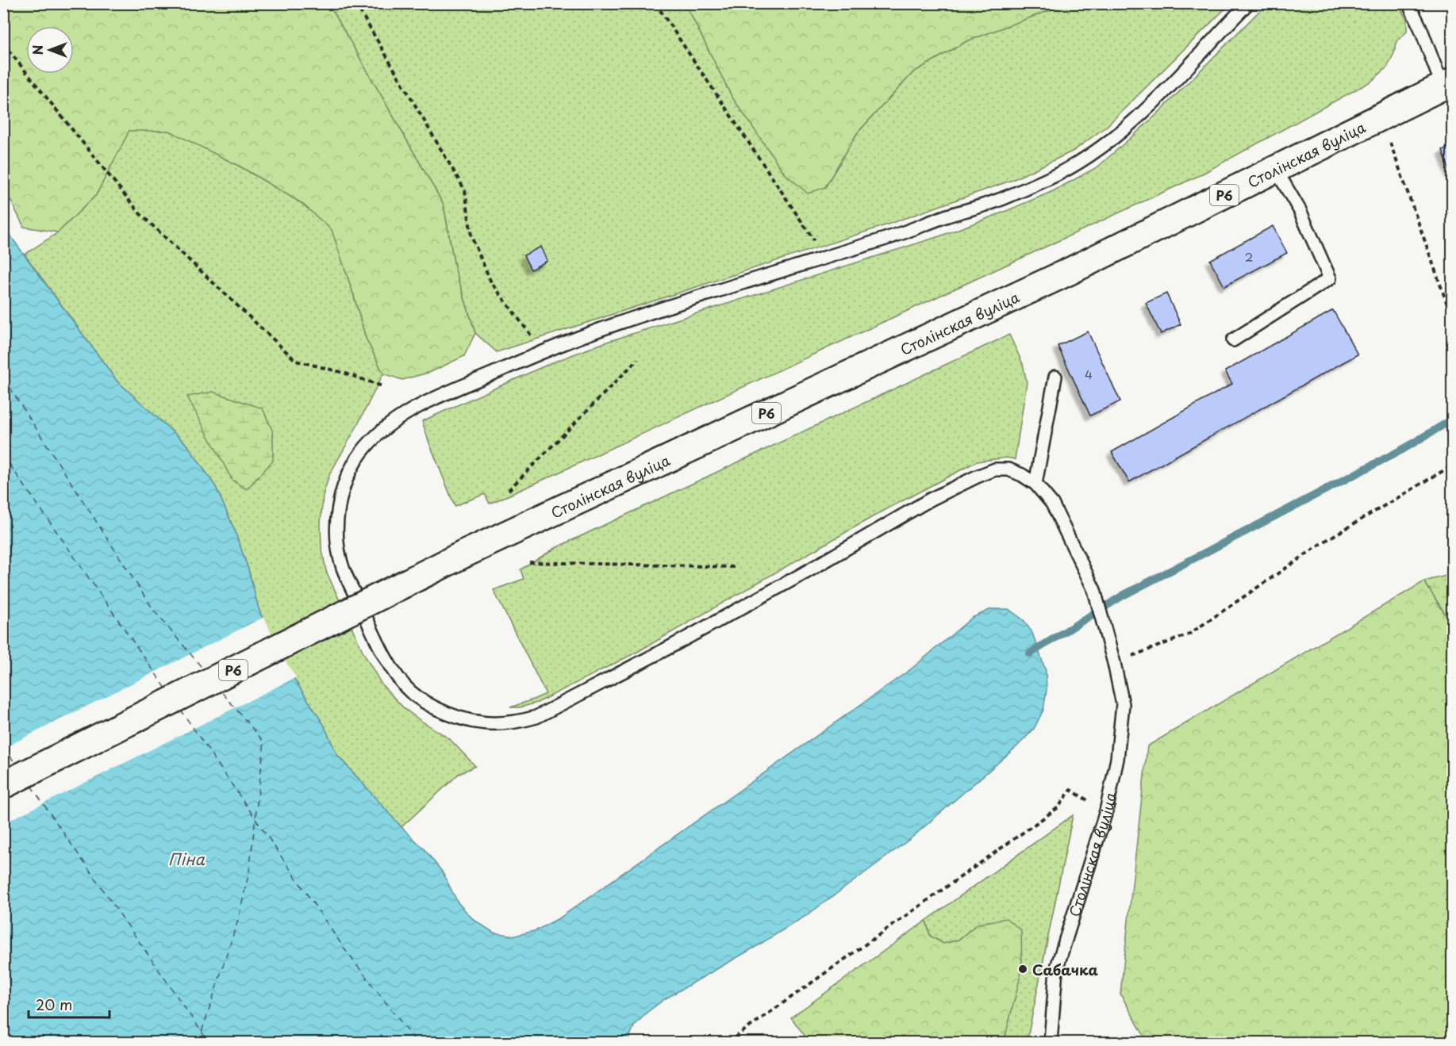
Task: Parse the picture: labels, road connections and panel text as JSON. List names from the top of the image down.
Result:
{
  "streets": {
    "main road": ["Столінская вуліца", "Р6"]
  },
  "water": ["Піна"],
  "places": ["Сабачка"],
  "house_numbers": ["2", "4"],
  "scale_bar": "20 m",
  "north": "left"
}
